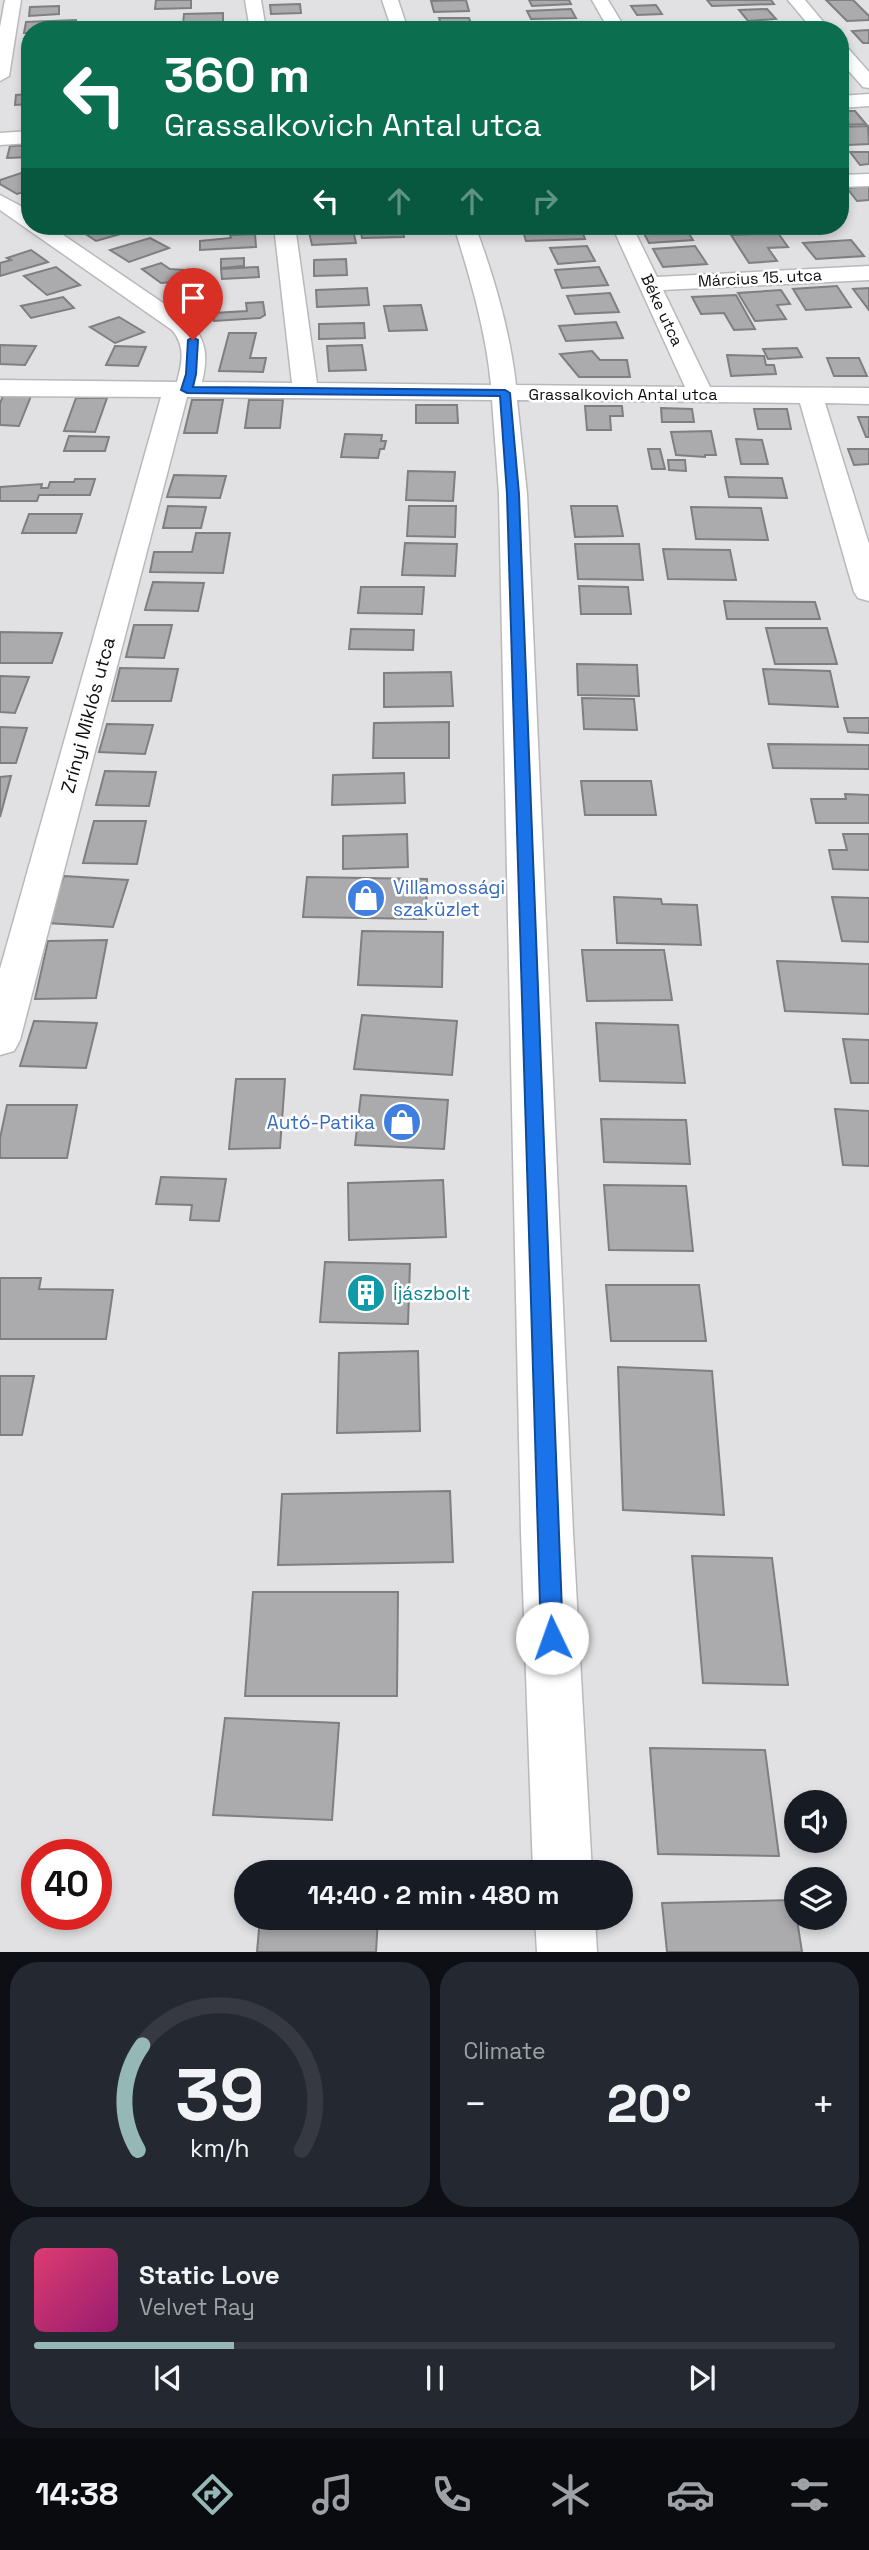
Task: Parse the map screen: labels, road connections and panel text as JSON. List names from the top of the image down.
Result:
{
  "streets": {
    "street": [
      "Március 15. utca",
      "Béke utca",
      "Grassalkovich Antal utca",
      "Zrínyi Miklós utca"
    ]
  },
  "crossings": [
    ["Március 15. utca", "Béke utca"],
    ["Béke utca", "Grassalkovich Antal utca"],
    ["Grassalkovich Antal utca", "Zrínyi Miklós utca"]
  ],
  "places": {
    "shop": ["Villamossági szaküzlet", "Autó-Patika"],
    "building": ["Íjászbolt"]
  },
  "page": {
    "turn": ["360 m", "Grassalkovich Antal utca"],
    "limit": "40",
    "trip": "14:40 · 2 min · 480 m",
    "tile": "Climate",
    "heat": ["−", "20°", "+"],
    "song": ["Static Love", "Velvet Ray"],
    "tabs": "14:38",
    "gauge": ["39", "km/h"]
  }
}
